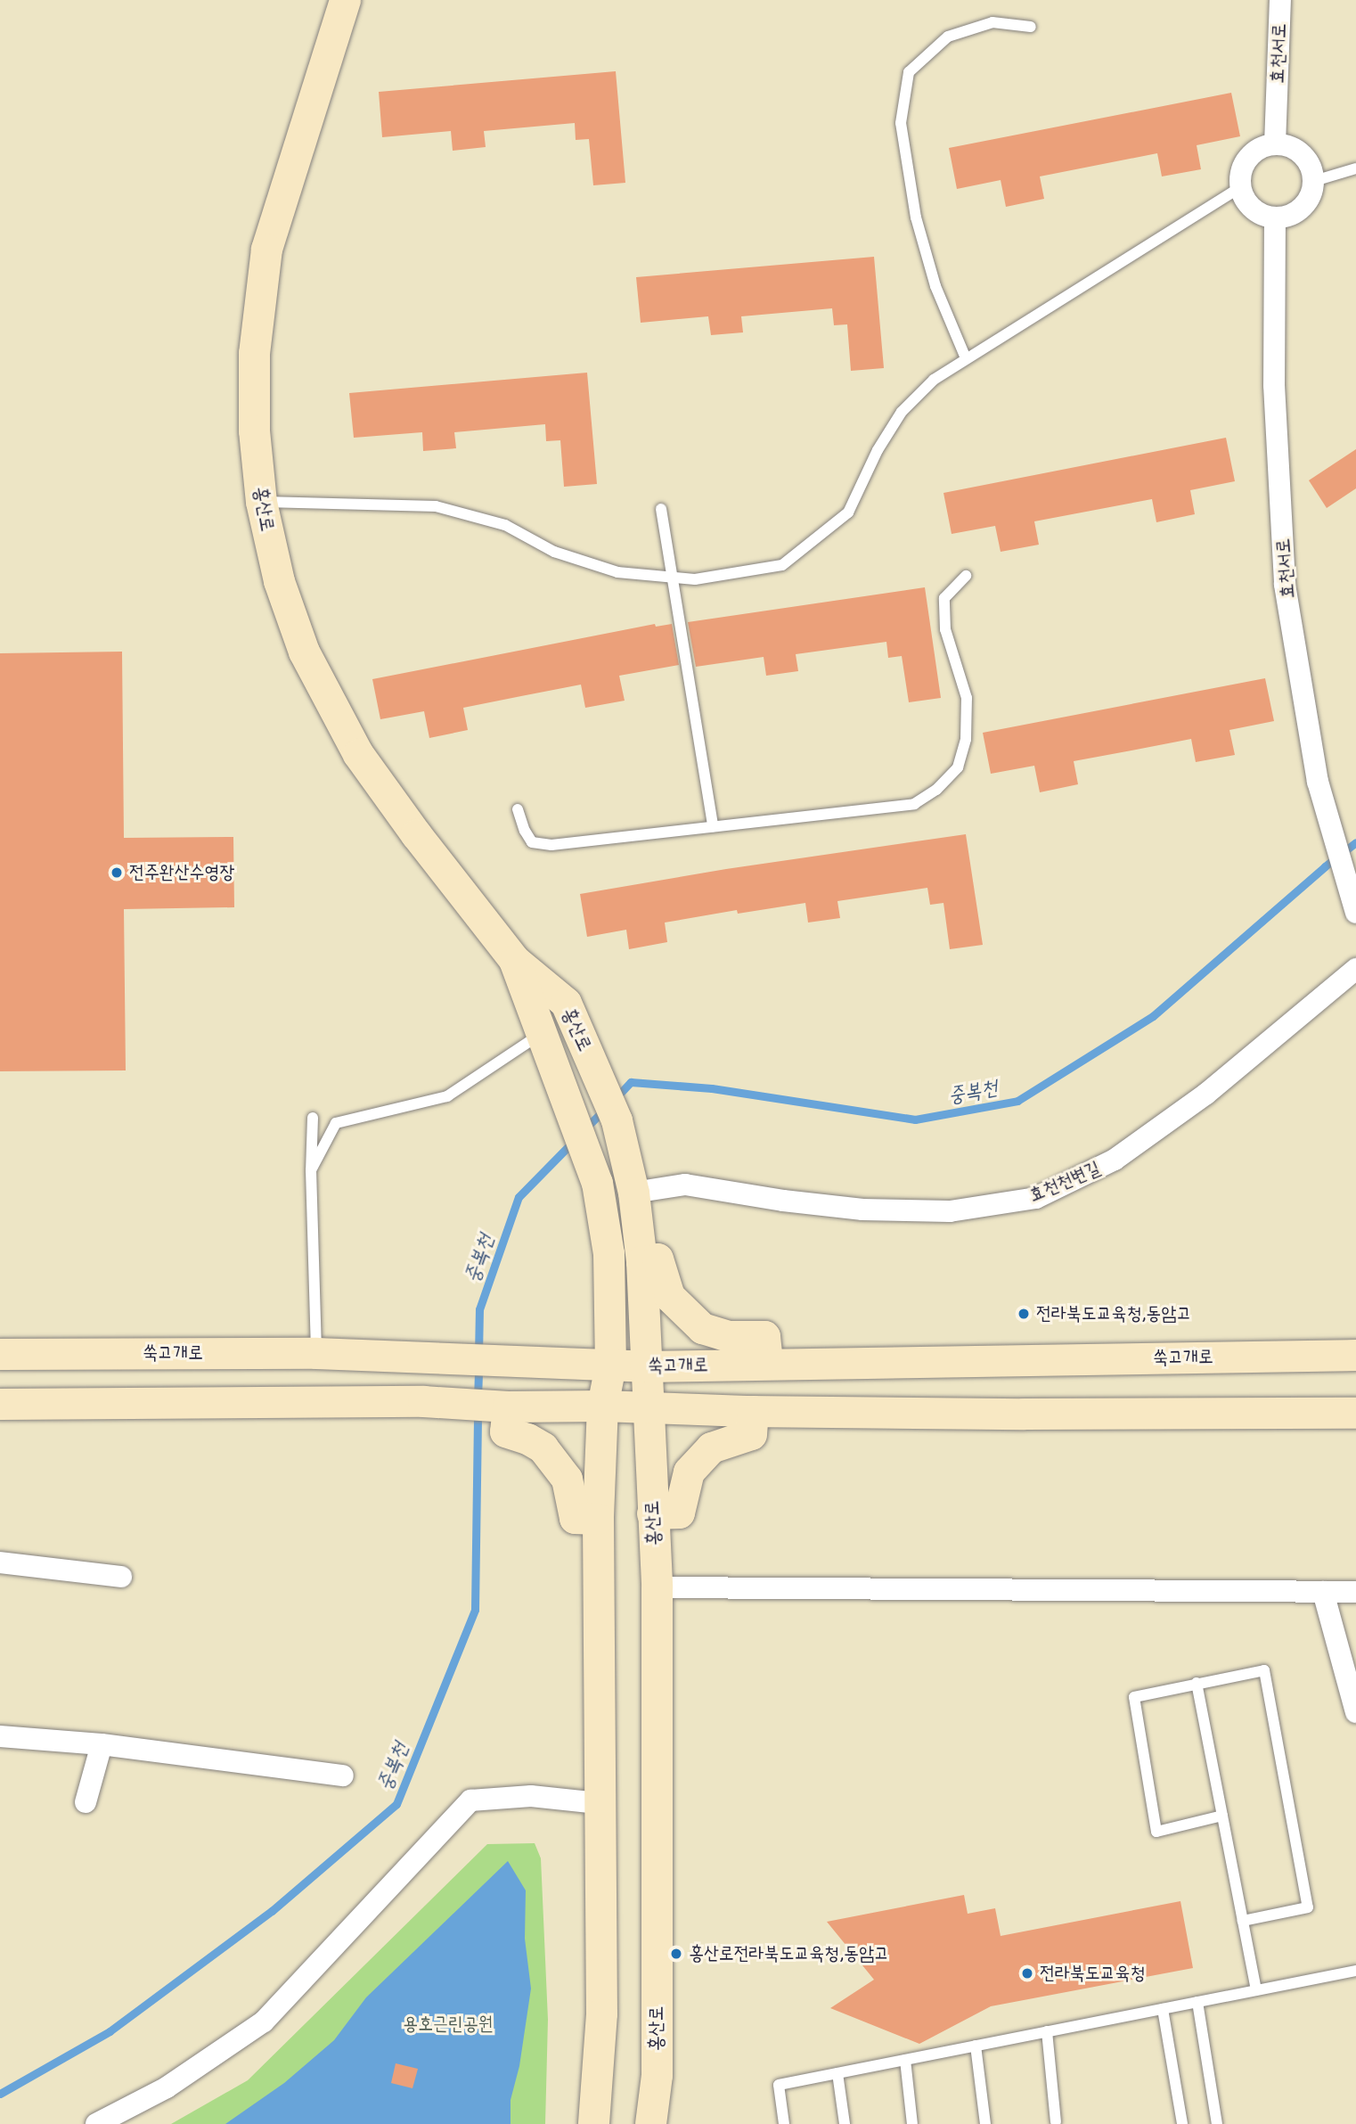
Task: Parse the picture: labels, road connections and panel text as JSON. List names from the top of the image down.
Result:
{
  "streets": {
    "street": [
      "효천서로",
      "홍산로",
      "효천천변길",
      "쑥고개로"
    ]
  },
  "crossings": [
    ["홍산로", "효천천변길"],
    ["홍산로", "쑥고개로"]
  ],
  "water": ["중복천"],
  "parks": ["용호근린공원"],
  "places": [
    "전주완산수영장",
    "전라북도교육청,동암고",
    "홍산로전라북도교육청,동암고",
    "전라북도교육청"
  ]
}
